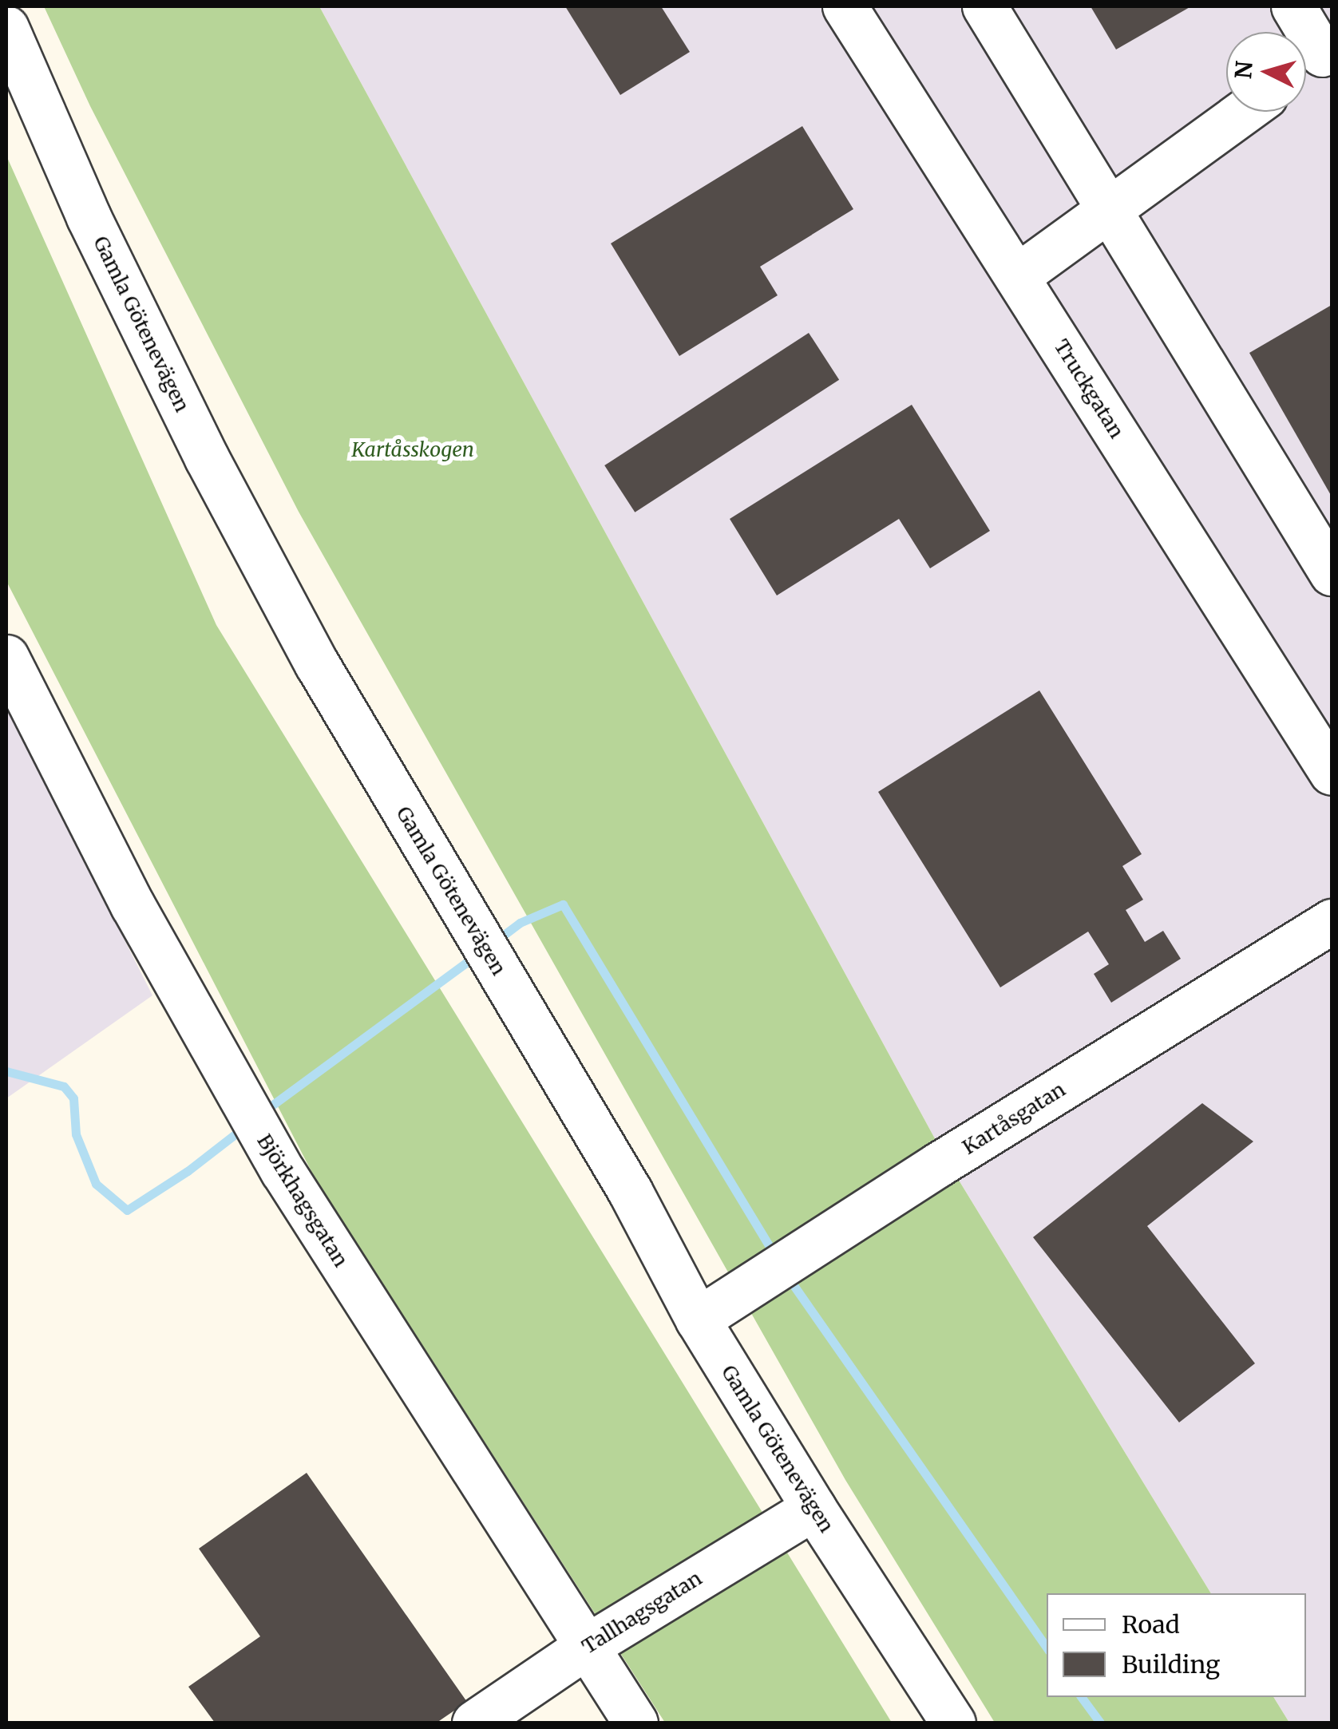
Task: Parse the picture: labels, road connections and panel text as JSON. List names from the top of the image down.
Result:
{
  "streets": {
    "street": [
      "Gamla Götenevägen",
      "Truckgatan",
      "Kartåsgatan",
      "Björkhagsgatan",
      "Tallhagsgatan"
    ]
  },
  "crossings": [
    ["Gamla Götenevägen", "Kartåsgatan"],
    ["Gamla Götenevägen", "Tallhagsgatan"],
    ["Björkhagsgatan", "Tallhagsgatan"]
  ],
  "parks": ["Kartåsskogen"],
  "legend": ["Road", "Building"],
  "north": "left"
}
